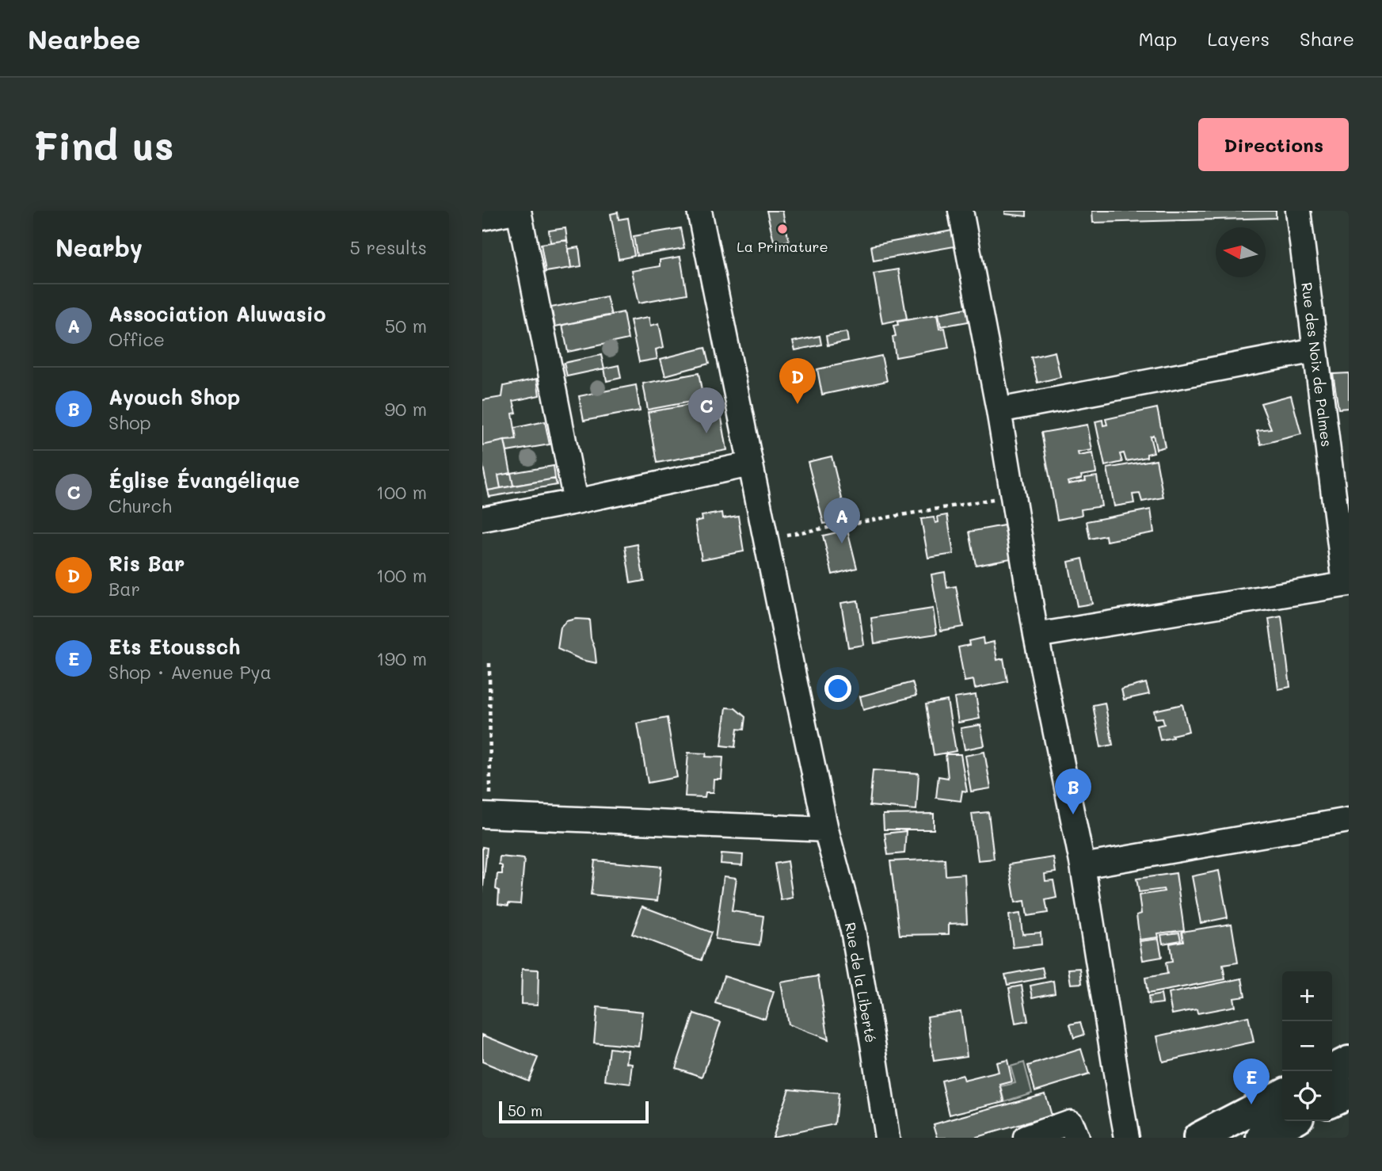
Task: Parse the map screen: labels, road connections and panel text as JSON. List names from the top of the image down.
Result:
{
  "streets": {
    "street": ["Rue des Noix de Palmes", "Rue de la Liberté"]
  },
  "places": ["La Primature"],
  "scale_bar": "50 m",
  "north": "left",
  "page": {
    "header": "Nearbee",
    "nav": ["Map", "Layers", "Share"],
    "buttons": "Directions",
    "title": "Find us",
    "heading": ["Nearby", "5 results"],
    "list": [
      {
        "mark": "A",
        "name": "Association Aluwasio",
        "note": "Office",
        "value": "50 m"
      },
      {
        "mark": "B",
        "name": "Ayouch Shop",
        "note": "Shop",
        "value": "90 m"
      },
      {
        "mark": "C",
        "name": "Église Évangélique",
        "note": "Church",
        "value": "100 m"
      },
      {
        "mark": "D",
        "name": "Ris Bar",
        "note": "Bar",
        "value": "100 m"
      },
      {
        "mark": "E",
        "name": "Ets Etoussch",
        "note": "Shop · Avenue Pya",
        "value": "190 m"
      }
    ],
    "pins": [
      "D",
      "C",
      "A",
      "B",
      "E"
    ],
    "map_buttons": ["+", "−"],
    "scale": "50 m"
  }
}
